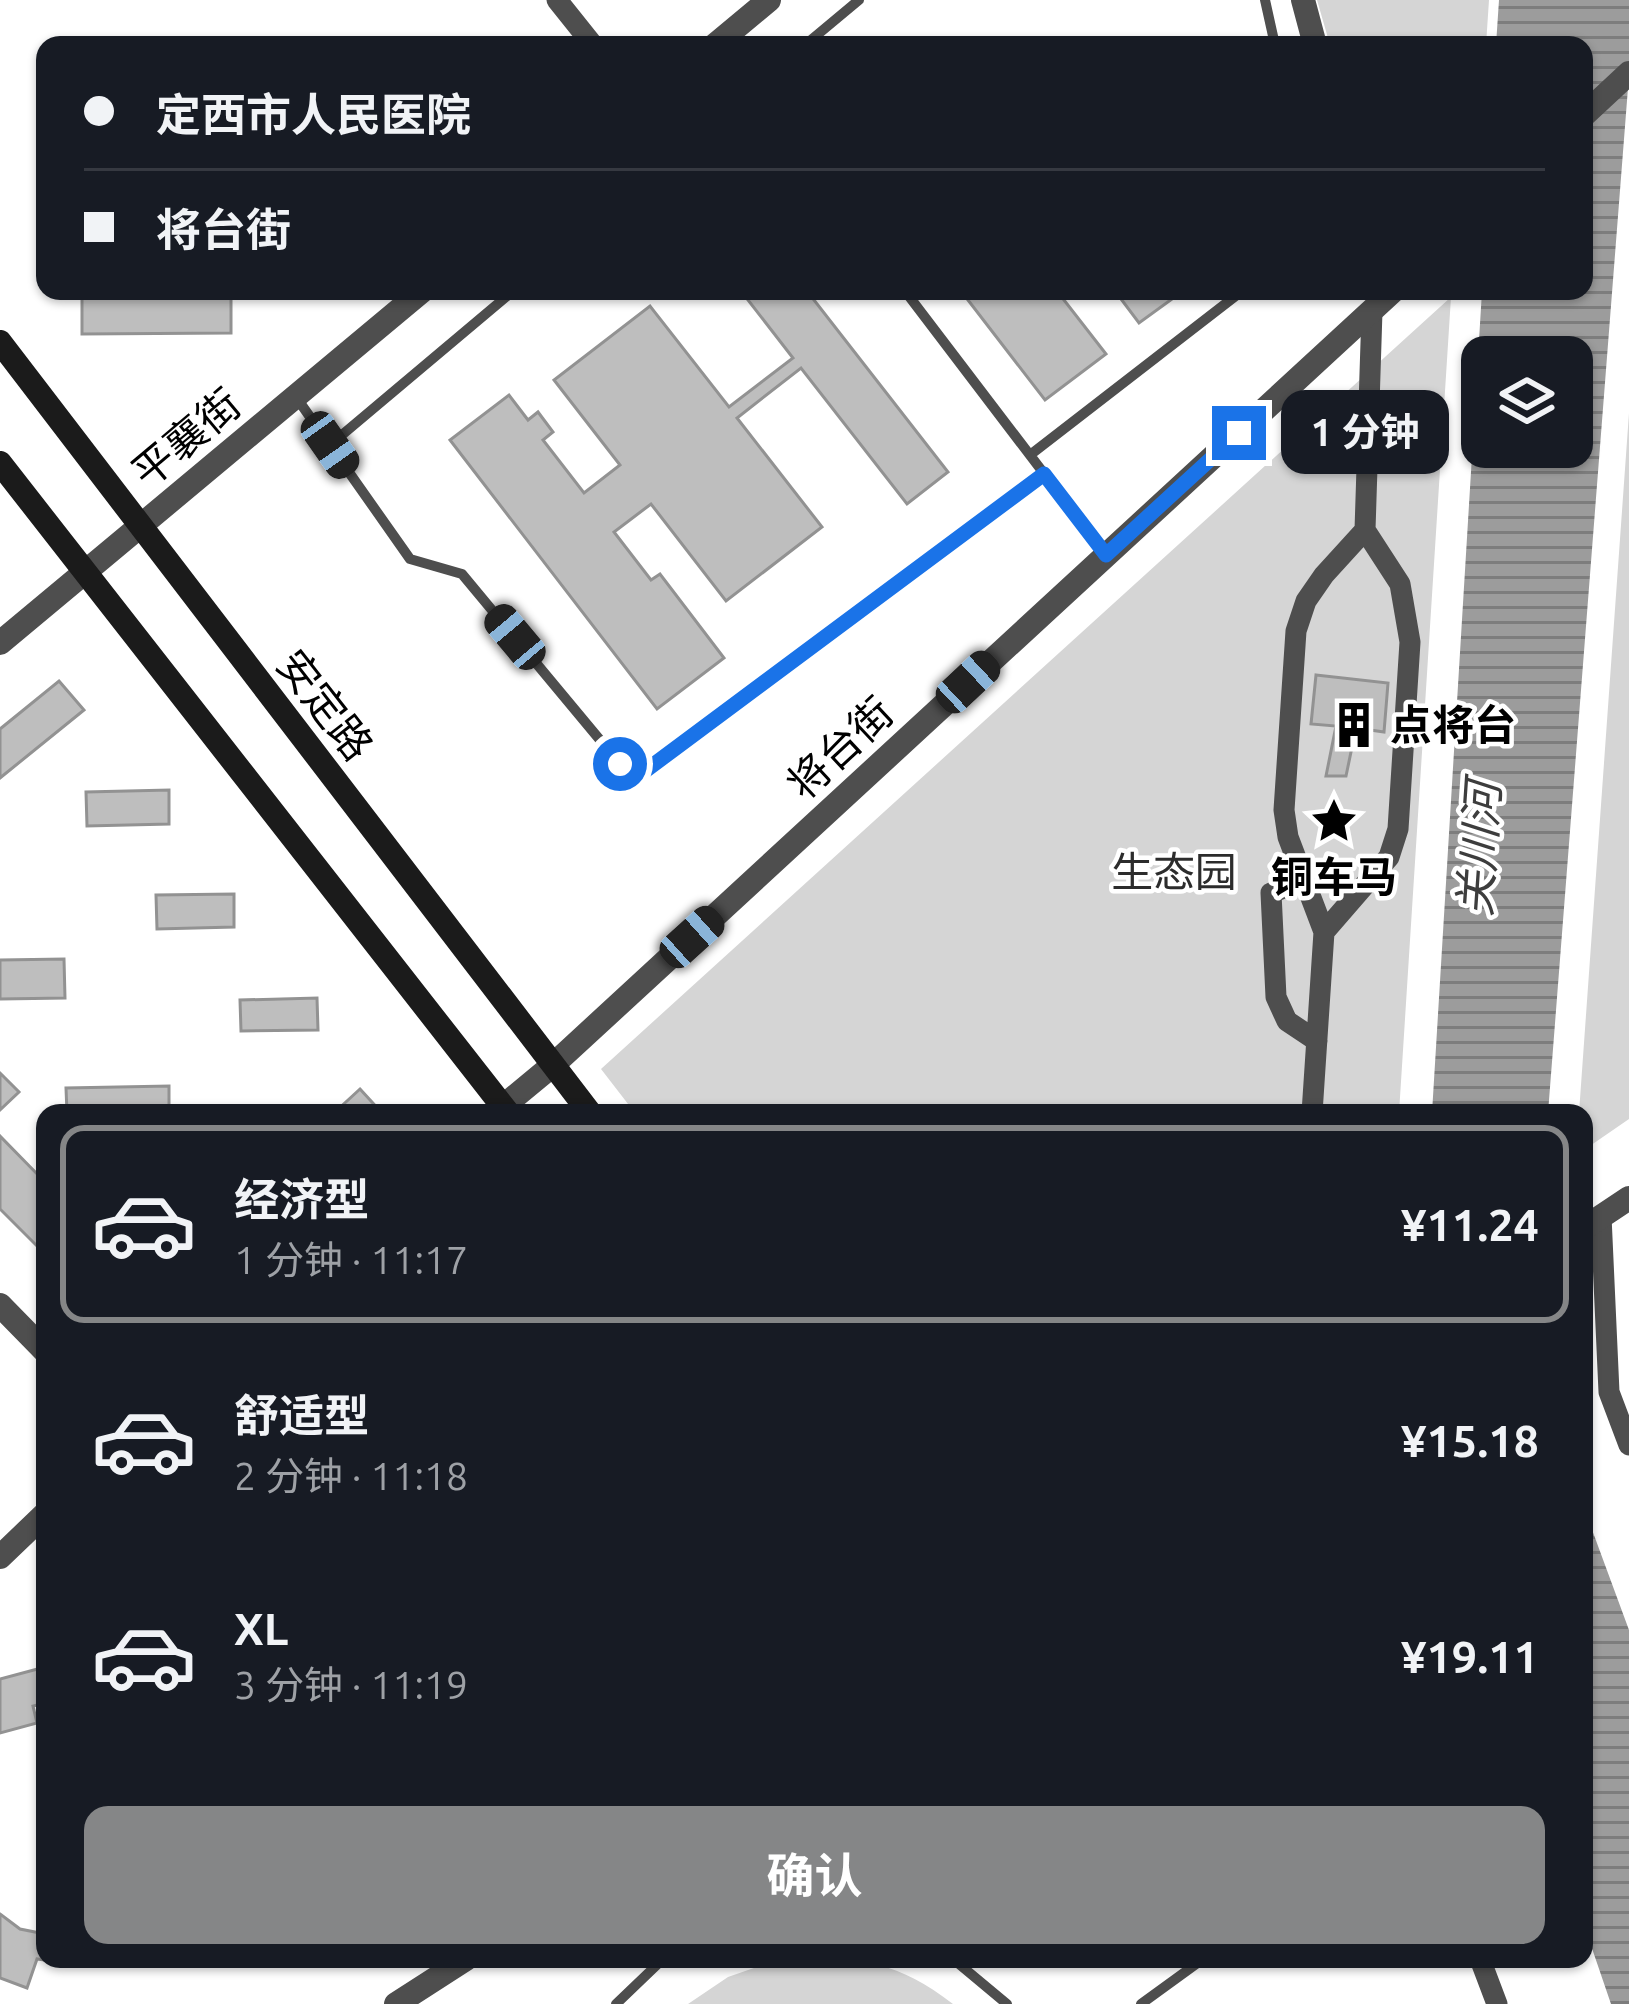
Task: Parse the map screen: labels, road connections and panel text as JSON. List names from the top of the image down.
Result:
{
  "streets": {
    "main road": ["安定路"],
    "street": ["平襄街", "将台街"]
  },
  "crossings": [
    ["平襄街", "安定路"],
    ["安定路", "将台街"]
  ],
  "water": ["关川河"],
  "parks": ["生态园"],
  "places": {
    "building": ["点将台"],
    "place": ["铜车马"]
  },
  "page": {
    "banner": ["定西市人民医院", "将台街"],
    "bubble": "1 分钟",
    "list": [
      {
        "name": "经济型",
        "note": "1 分钟 · 11:17",
        "value": "¥11.24"
      },
      {
        "name": "舒适型",
        "note": "2 分钟 · 11:18",
        "value": "¥15.18"
      },
      {
        "name": "XL",
        "note": "3 分钟 · 11:19",
        "value": "¥19.11"
      }
    ],
    "buttons": "确认"
  }
}
